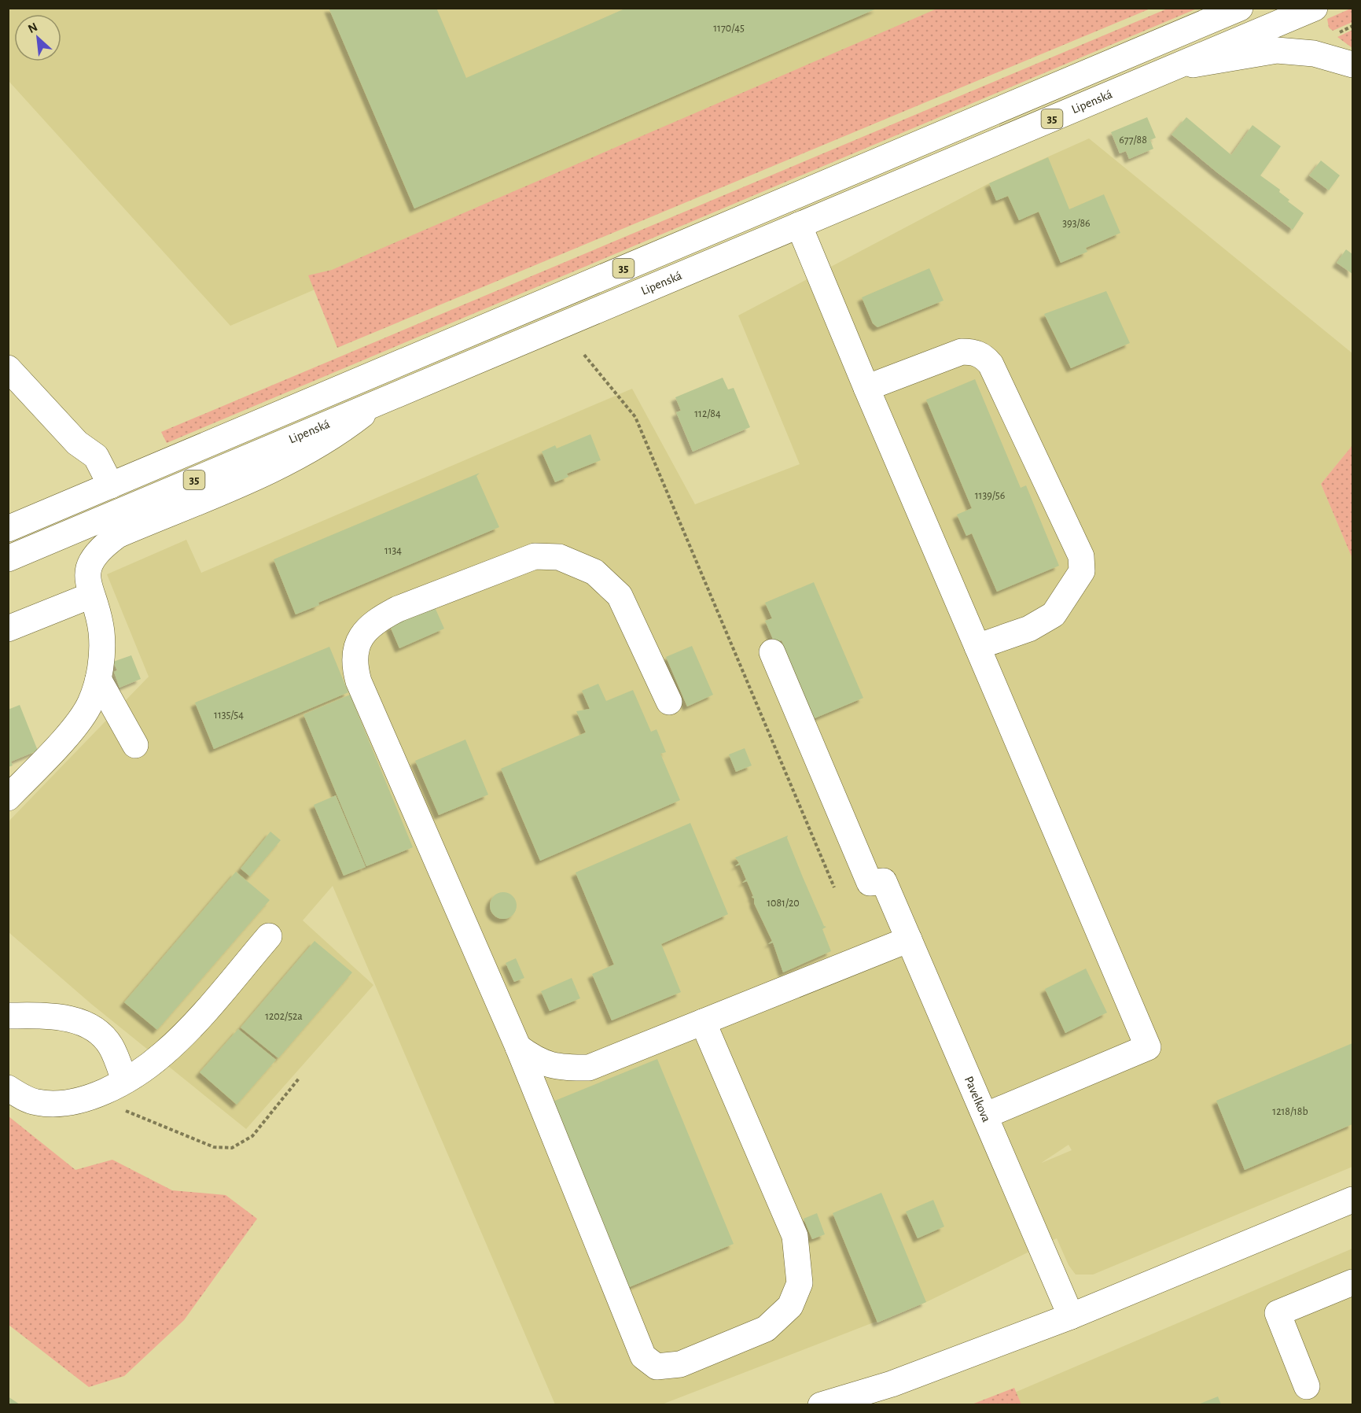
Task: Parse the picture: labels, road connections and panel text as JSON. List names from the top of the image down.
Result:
{
  "streets": {
    "main road": ["Lipenská", "35", "Pavelkova"]
  },
  "house_numbers": [
    "1170/45",
    "677/88",
    "393/86",
    "112/84",
    "1139/56",
    "1134",
    "1135/54",
    "1081/20",
    "1202/52a",
    "1218/18b"
  ],
  "north": "top left"
}
